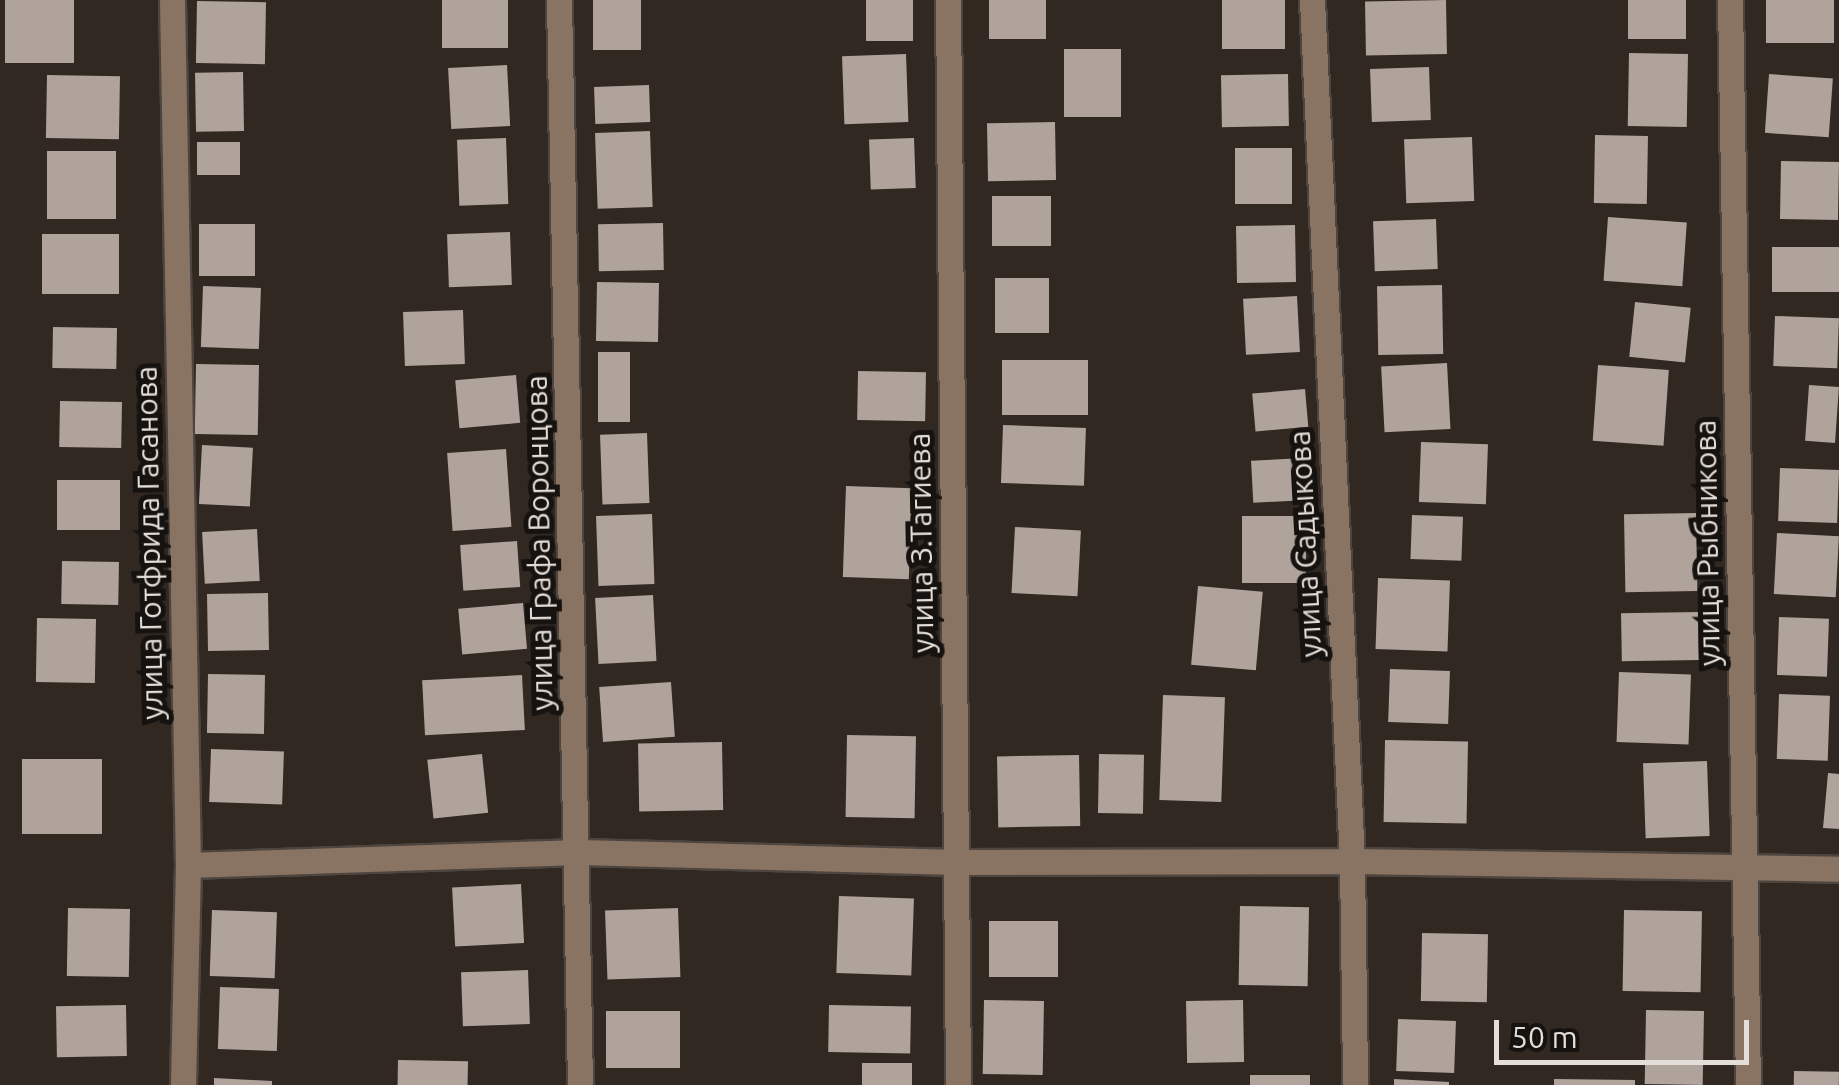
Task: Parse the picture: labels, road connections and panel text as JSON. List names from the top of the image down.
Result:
{
  "streets": {
    "street": [
      "улица Готфрида Гасанова",
      "улица Графа Воронцова",
      "улица З.Тагиева",
      "улица Рыбникова",
      "улица Садыкова"
    ]
  },
  "scale_bar": "50 m"
}
